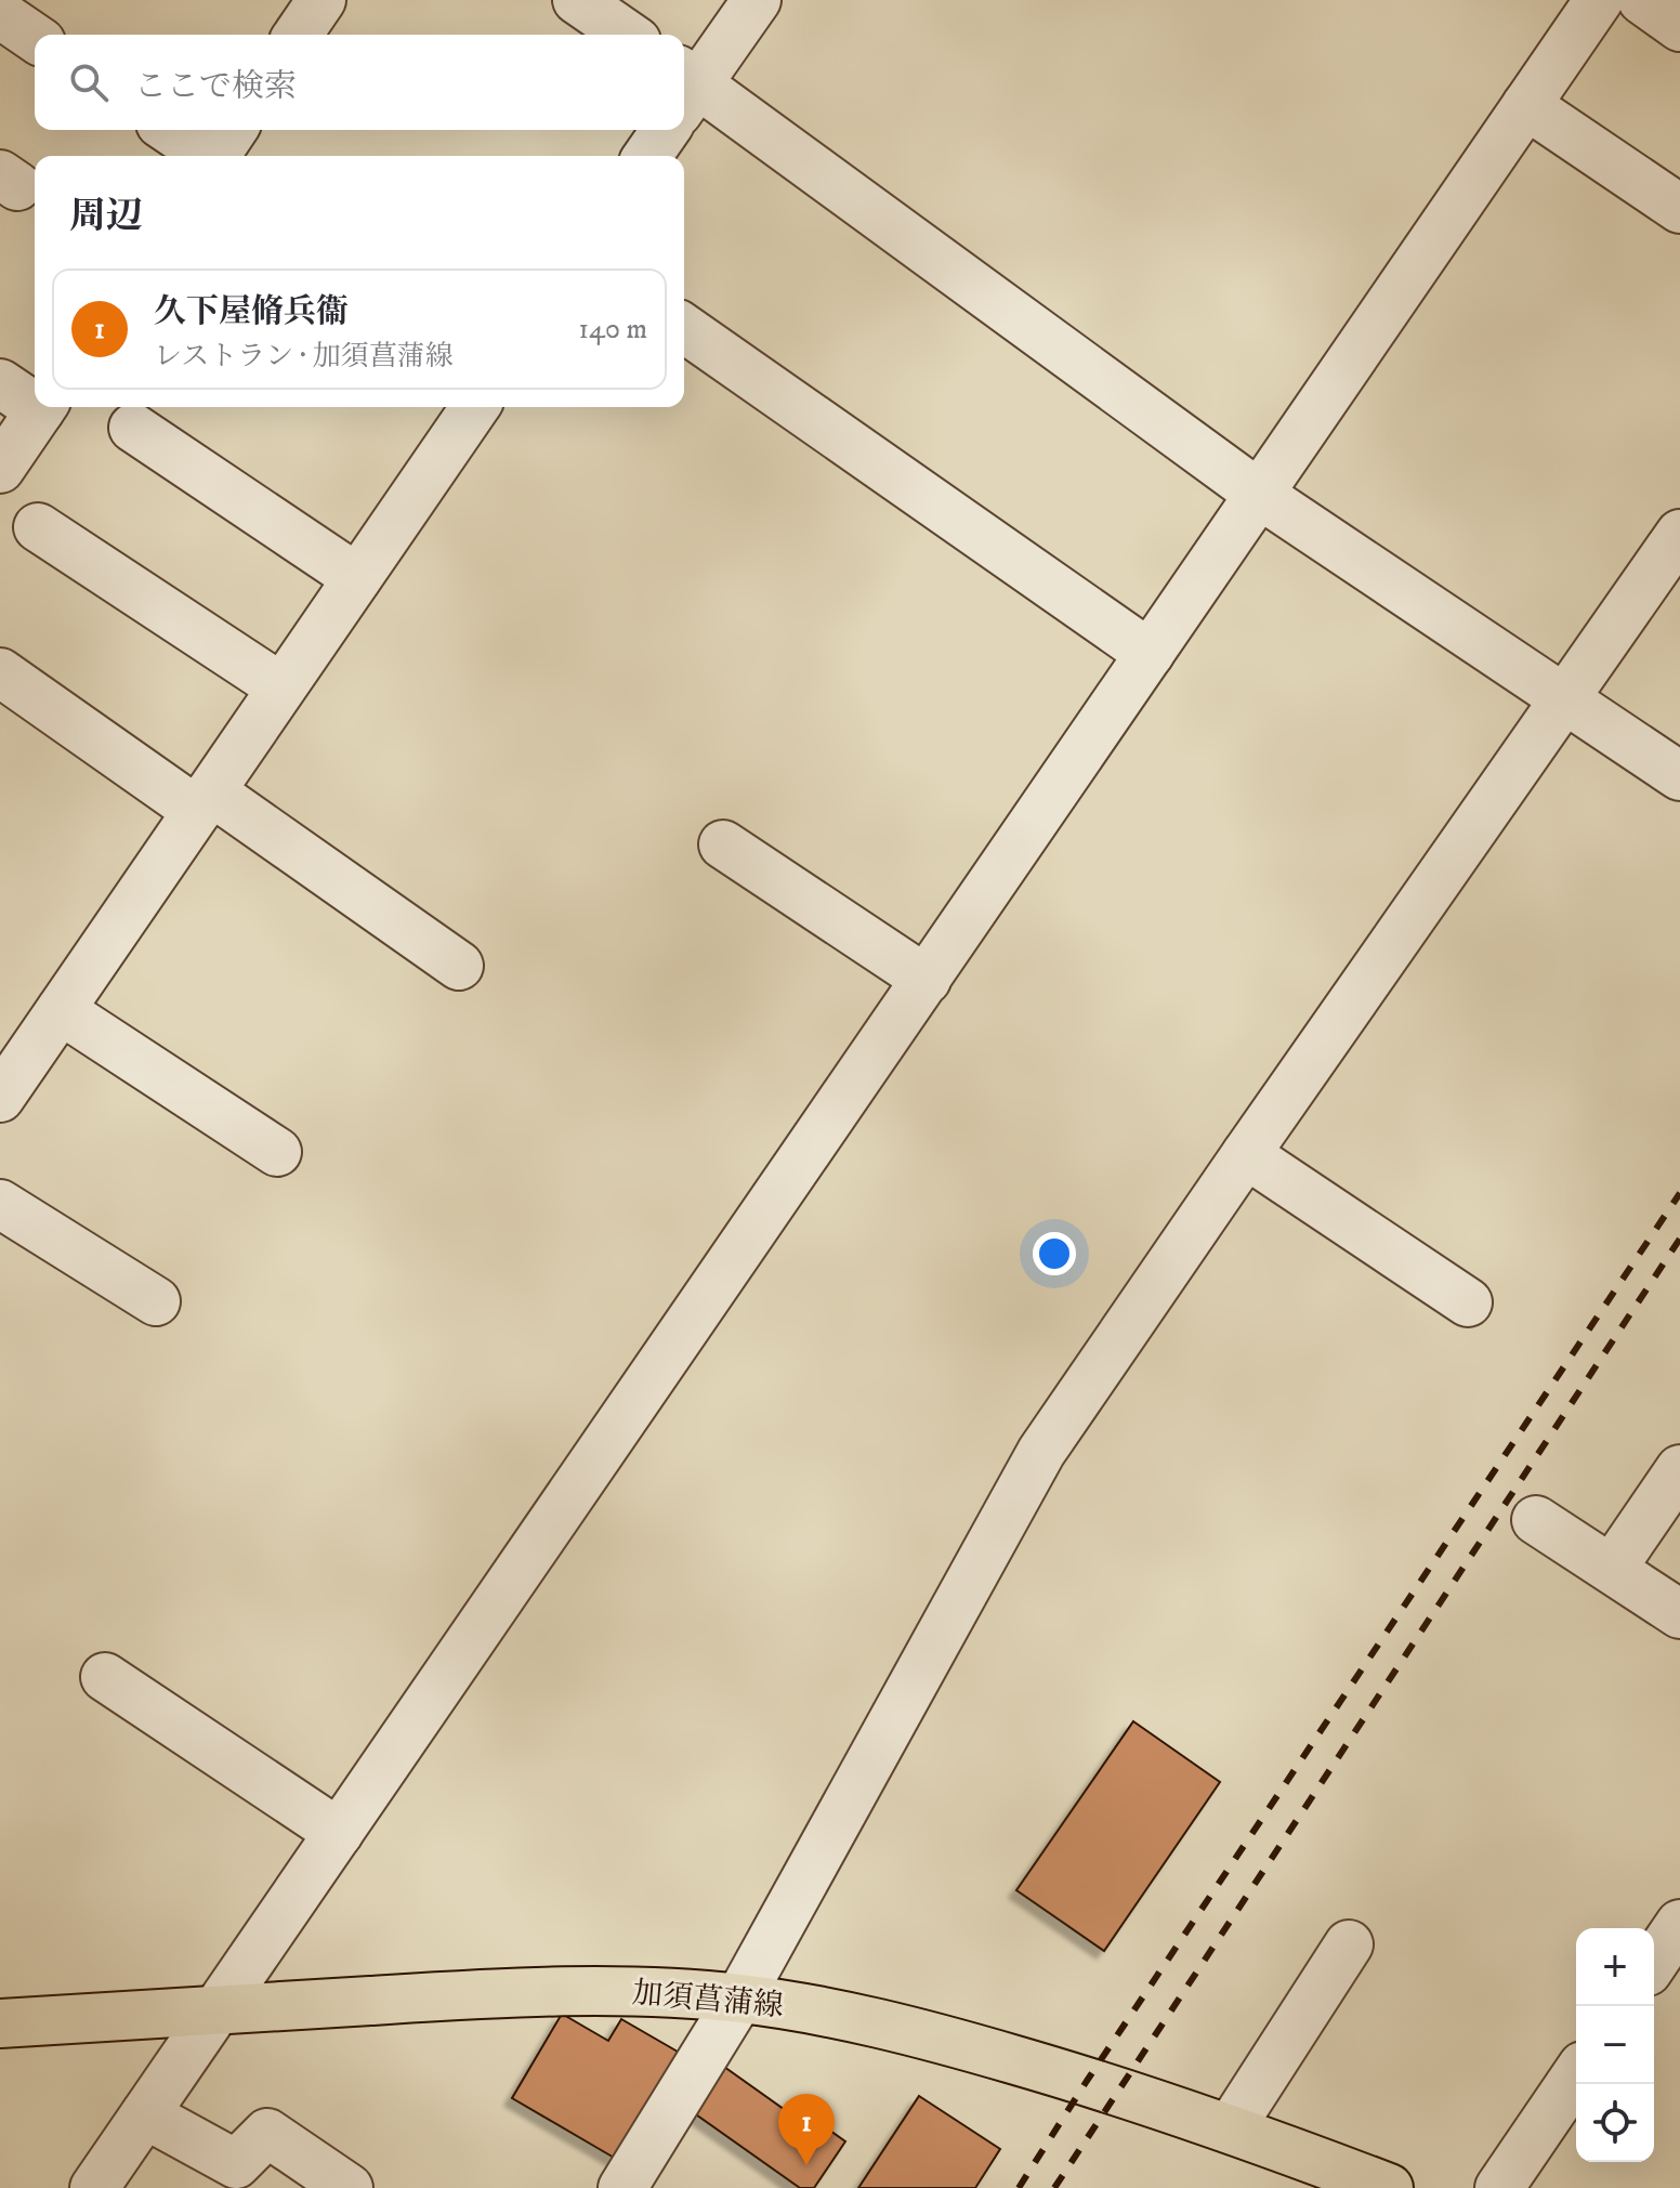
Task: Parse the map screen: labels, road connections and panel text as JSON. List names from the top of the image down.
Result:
{
  "streets": {
    "main road": ["加須菖蒲線"]
  },
  "page": {
    "search": "ここで検索",
    "heading": "周辺",
    "list": [
      {
        "mark": "1",
        "name": "久下屋脩兵衞",
        "note": "レストラン · 加須菖蒲線",
        "value": "140 m"
      }
    ],
    "map_buttons": ["+", "−"],
    "pins": "1"
  }
}
